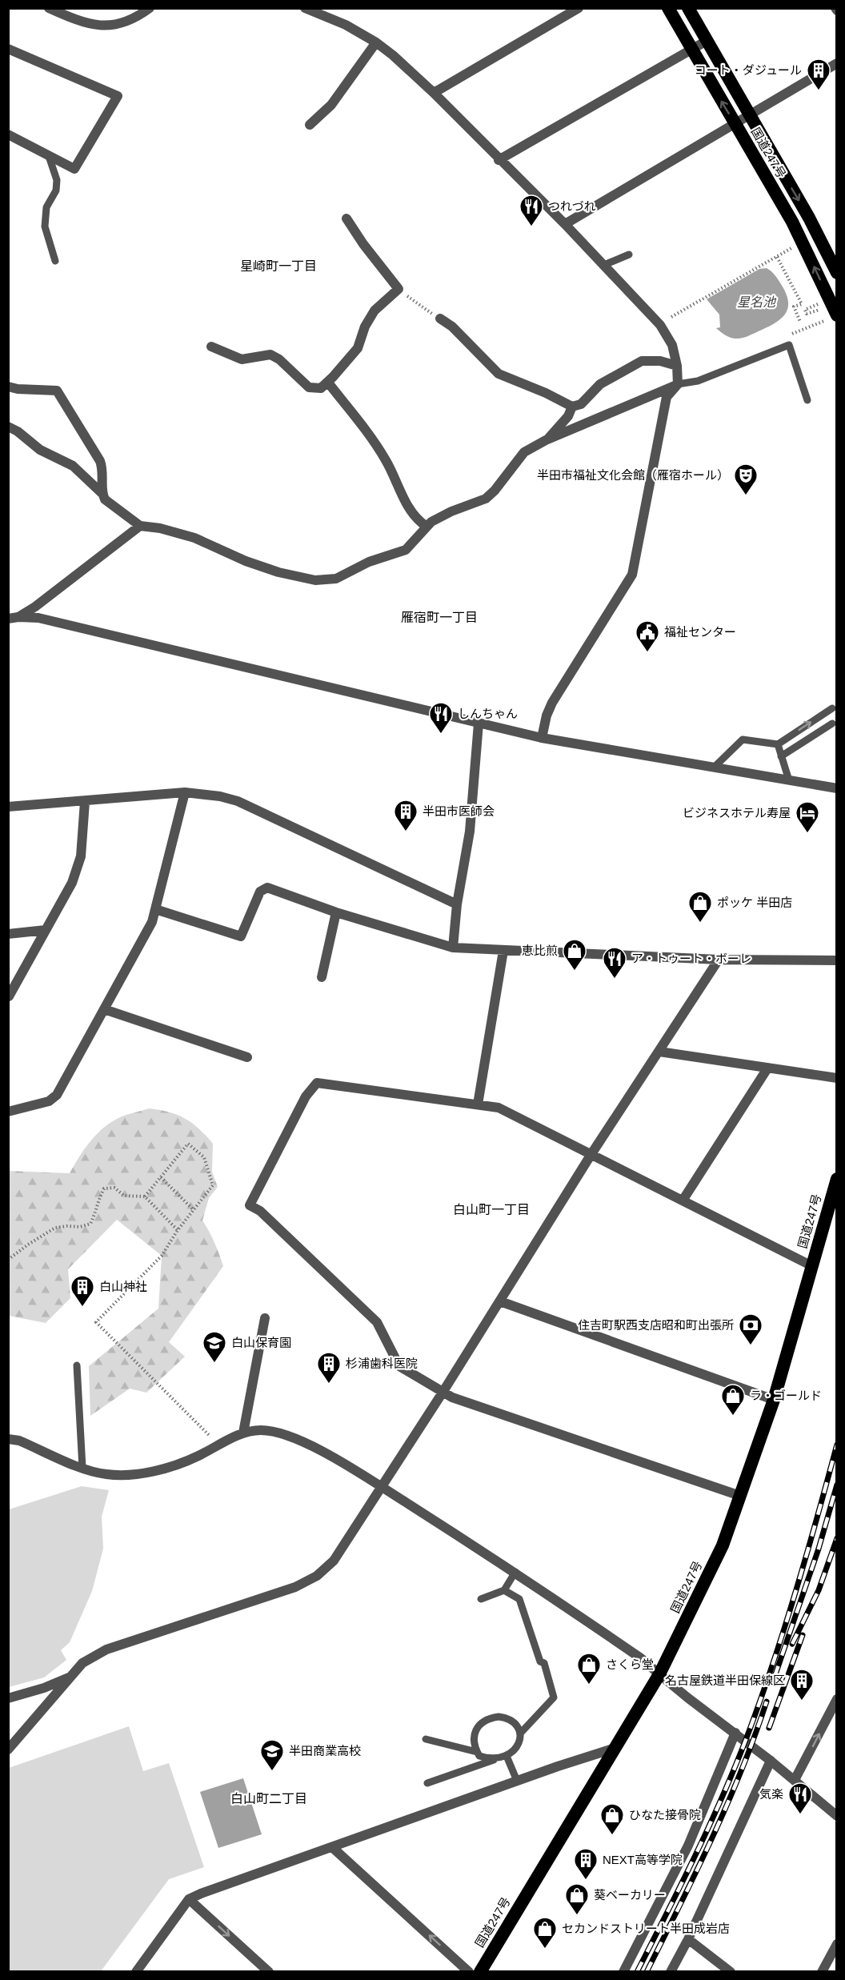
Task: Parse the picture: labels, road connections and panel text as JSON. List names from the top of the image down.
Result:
{
  "streets": {
    "highway": ["国道247号"]
  },
  "districts": [
    "星崎町一丁目",
    "雁宿町一丁目",
    "白山町一丁目",
    "白山町二丁目"
  ],
  "water": ["星名池"],
  "places": {
    "building": [
      "コート・ダジュール",
      "半田市医師会",
      "白山神社",
      "杉浦歯科医院",
      "名古屋鉄道半田保線区",
      "NEXT高等学院"
    ],
    "restaurant": [
      "つれづれ",
      "しんちゃん",
      "ア・トゥート・ボーレ",
      "気楽"
    ],
    "theatre": ["半田市福祉文化会館（雁宿ホール）"],
    "public building": ["福祉センター"],
    "hotel": ["ビジネスホテル寿屋"],
    "shop": [
      "ポッケ 半田店",
      "恵比煎",
      "ラ・ゴールド",
      "さくら堂",
      "ひなた接骨院",
      "葵ベーカリー",
      "セカンドストリート半田成岩店"
    ],
    "bank": ["住吉町駅西支店昭和町出張所"],
    "school or university": ["白山保育園", "半田商業高校"]
  }
}
